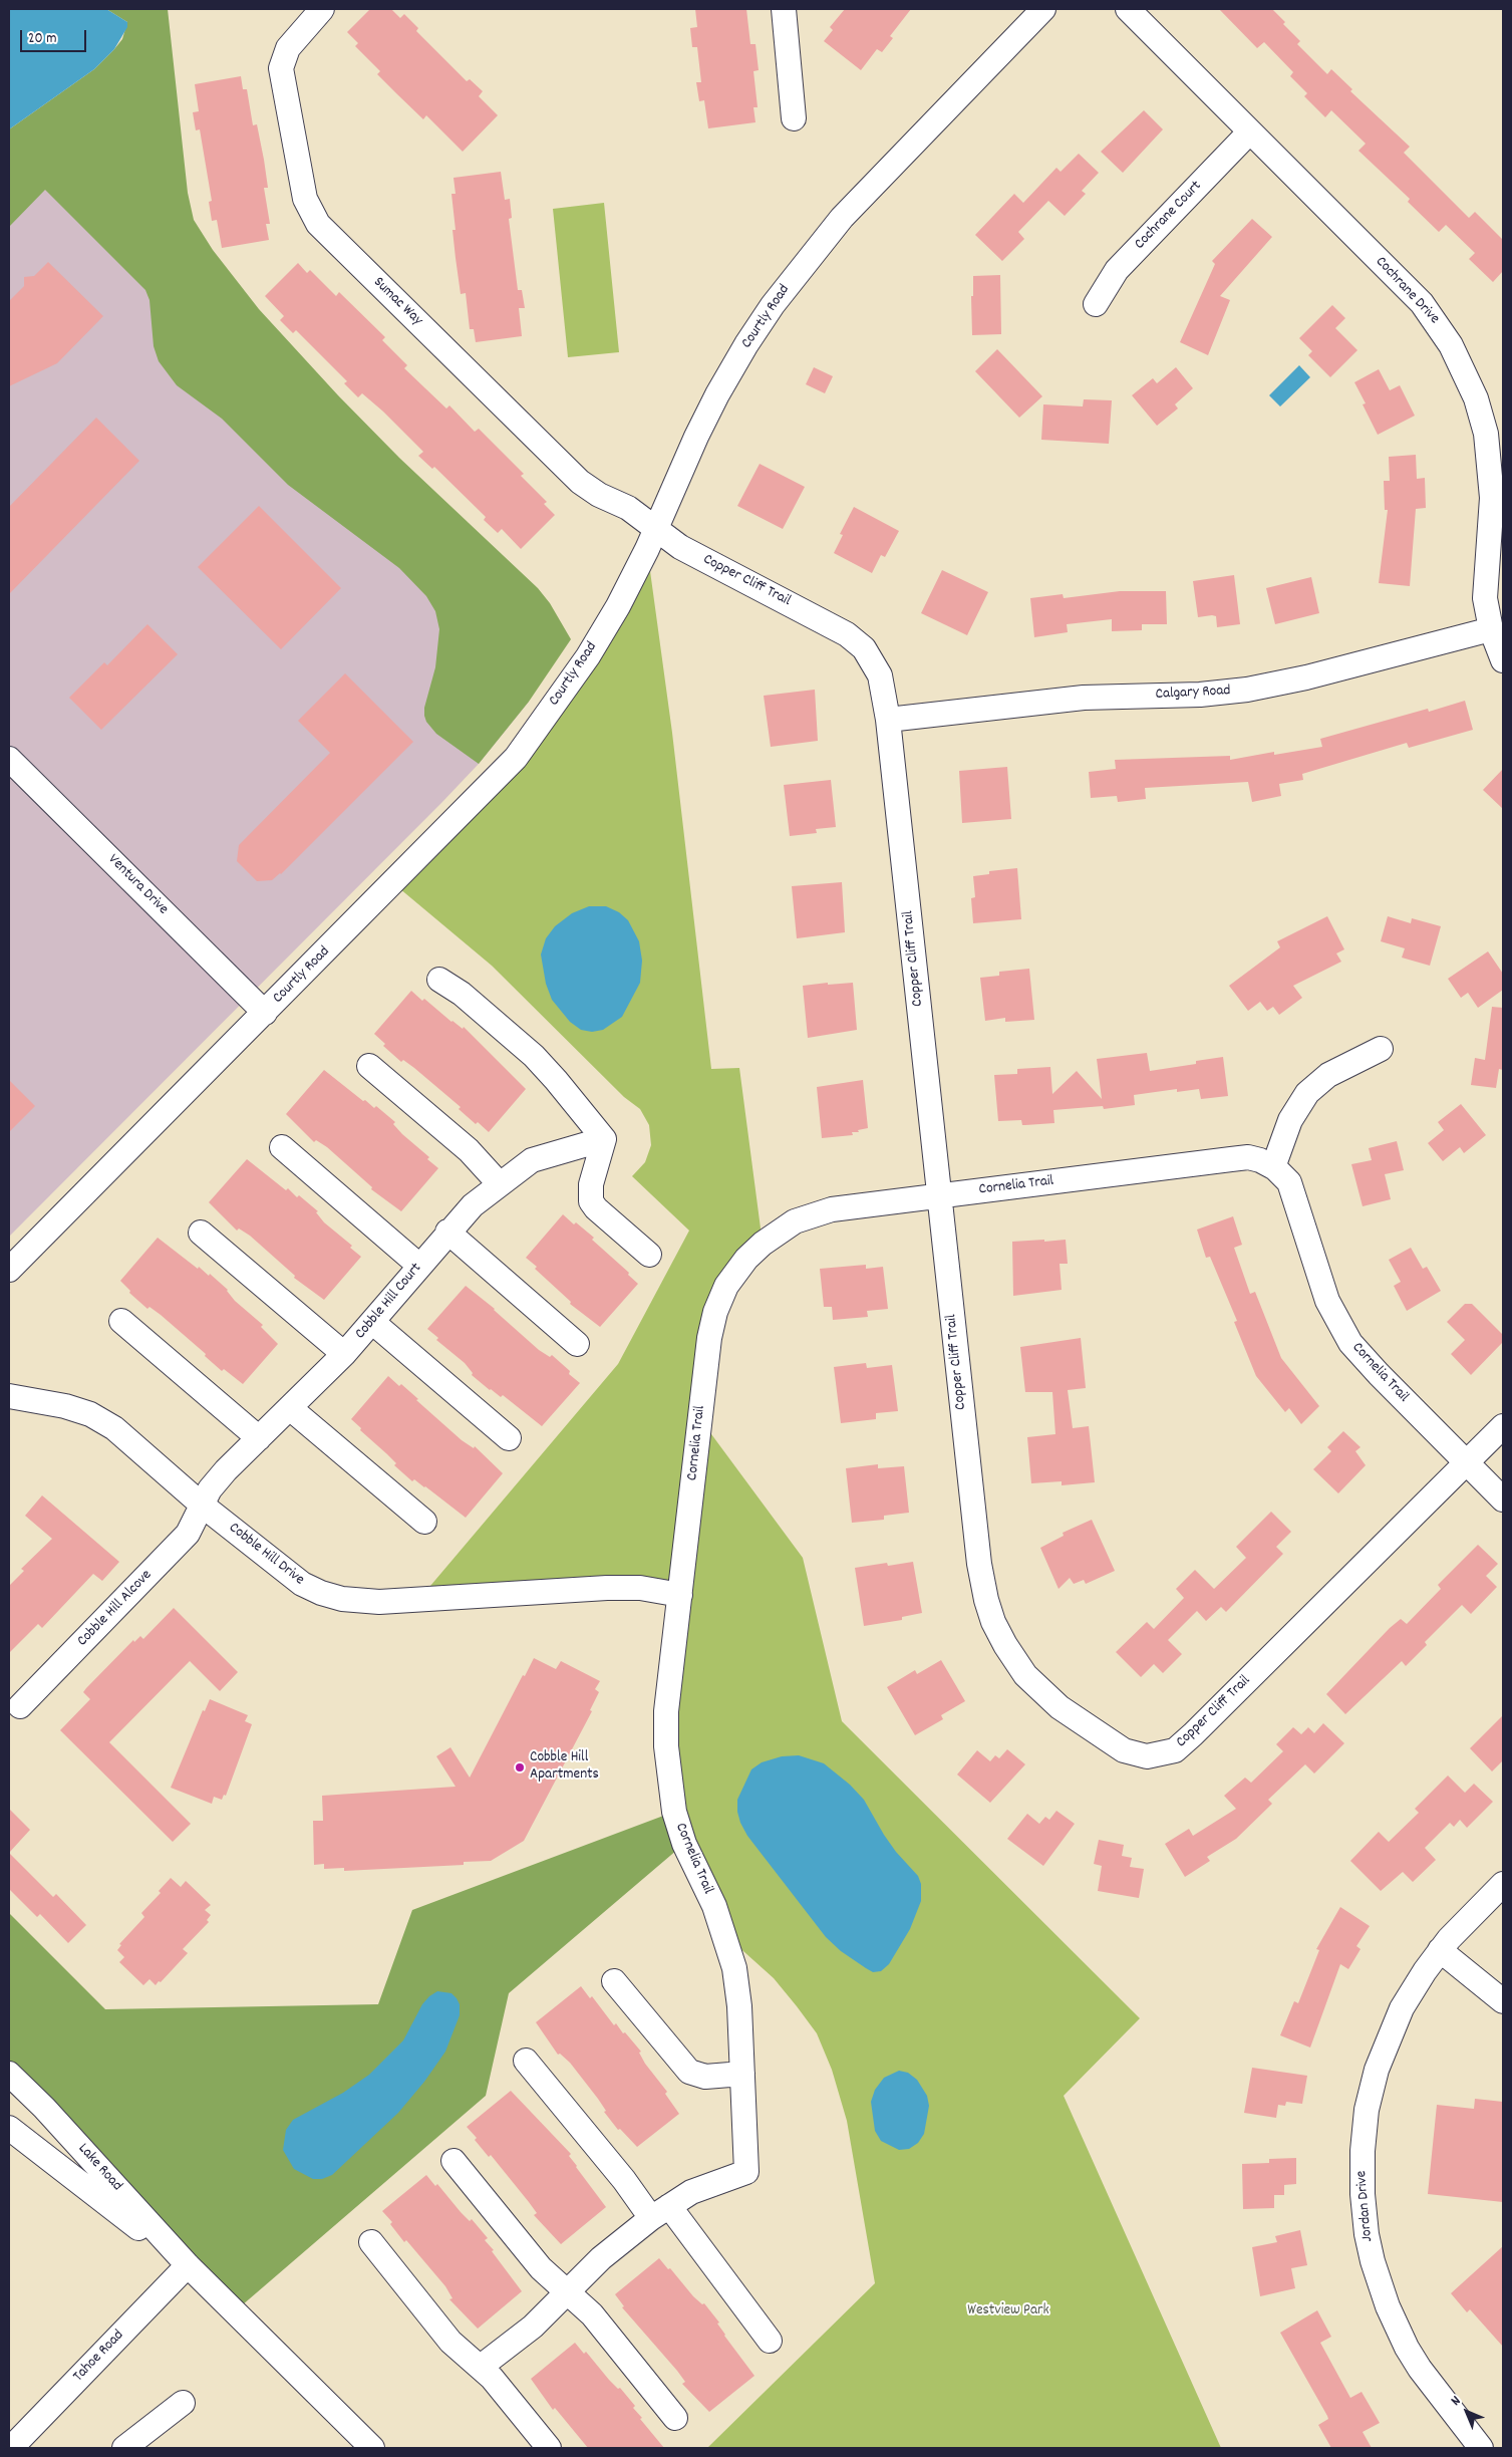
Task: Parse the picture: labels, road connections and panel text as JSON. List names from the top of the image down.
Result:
{
  "streets": {
    "street": [
      "Cochrane Court",
      "Cochrane Drive",
      "Sumac Way",
      "Courtly Road",
      "Copper Cliff Trail",
      "Calgary Road",
      "Ventura Drive",
      "Cornelia Trail",
      "Cobble Hill Court",
      "Cobble Hill Drive",
      "Cobble Hill Alcove",
      "Lake Road",
      "Jordan Drive",
      "Tahoe Road"
    ]
  },
  "crossings": [
    ["Cochrane Court", "Cochrane Drive"],
    ["Cochrane Drive", "Calgary Road"],
    ["Sumac Way", "Courtly Road"],
    ["Sumac Way", "Copper Cliff Trail"],
    ["Courtly Road", "Copper Cliff Trail"],
    ["Courtly Road", "Ventura Drive"],
    ["Copper Cliff Trail", "Calgary Road"],
    ["Copper Cliff Trail", "Cornelia Trail"],
    ["Cornelia Trail", "Cobble Hill Drive"],
    ["Cobble Hill Court", "Cobble Hill Drive"],
    ["Cobble Hill Court", "Cobble Hill Alcove"],
    ["Cobble Hill Drive", "Cobble Hill Alcove"],
    ["Lake Road", "Tahoe Road"]
  ],
  "parks": ["Westview Park"],
  "places": ["Cobble Hill Apartments"],
  "scale_bar": "20 m",
  "north": "top left"
}
